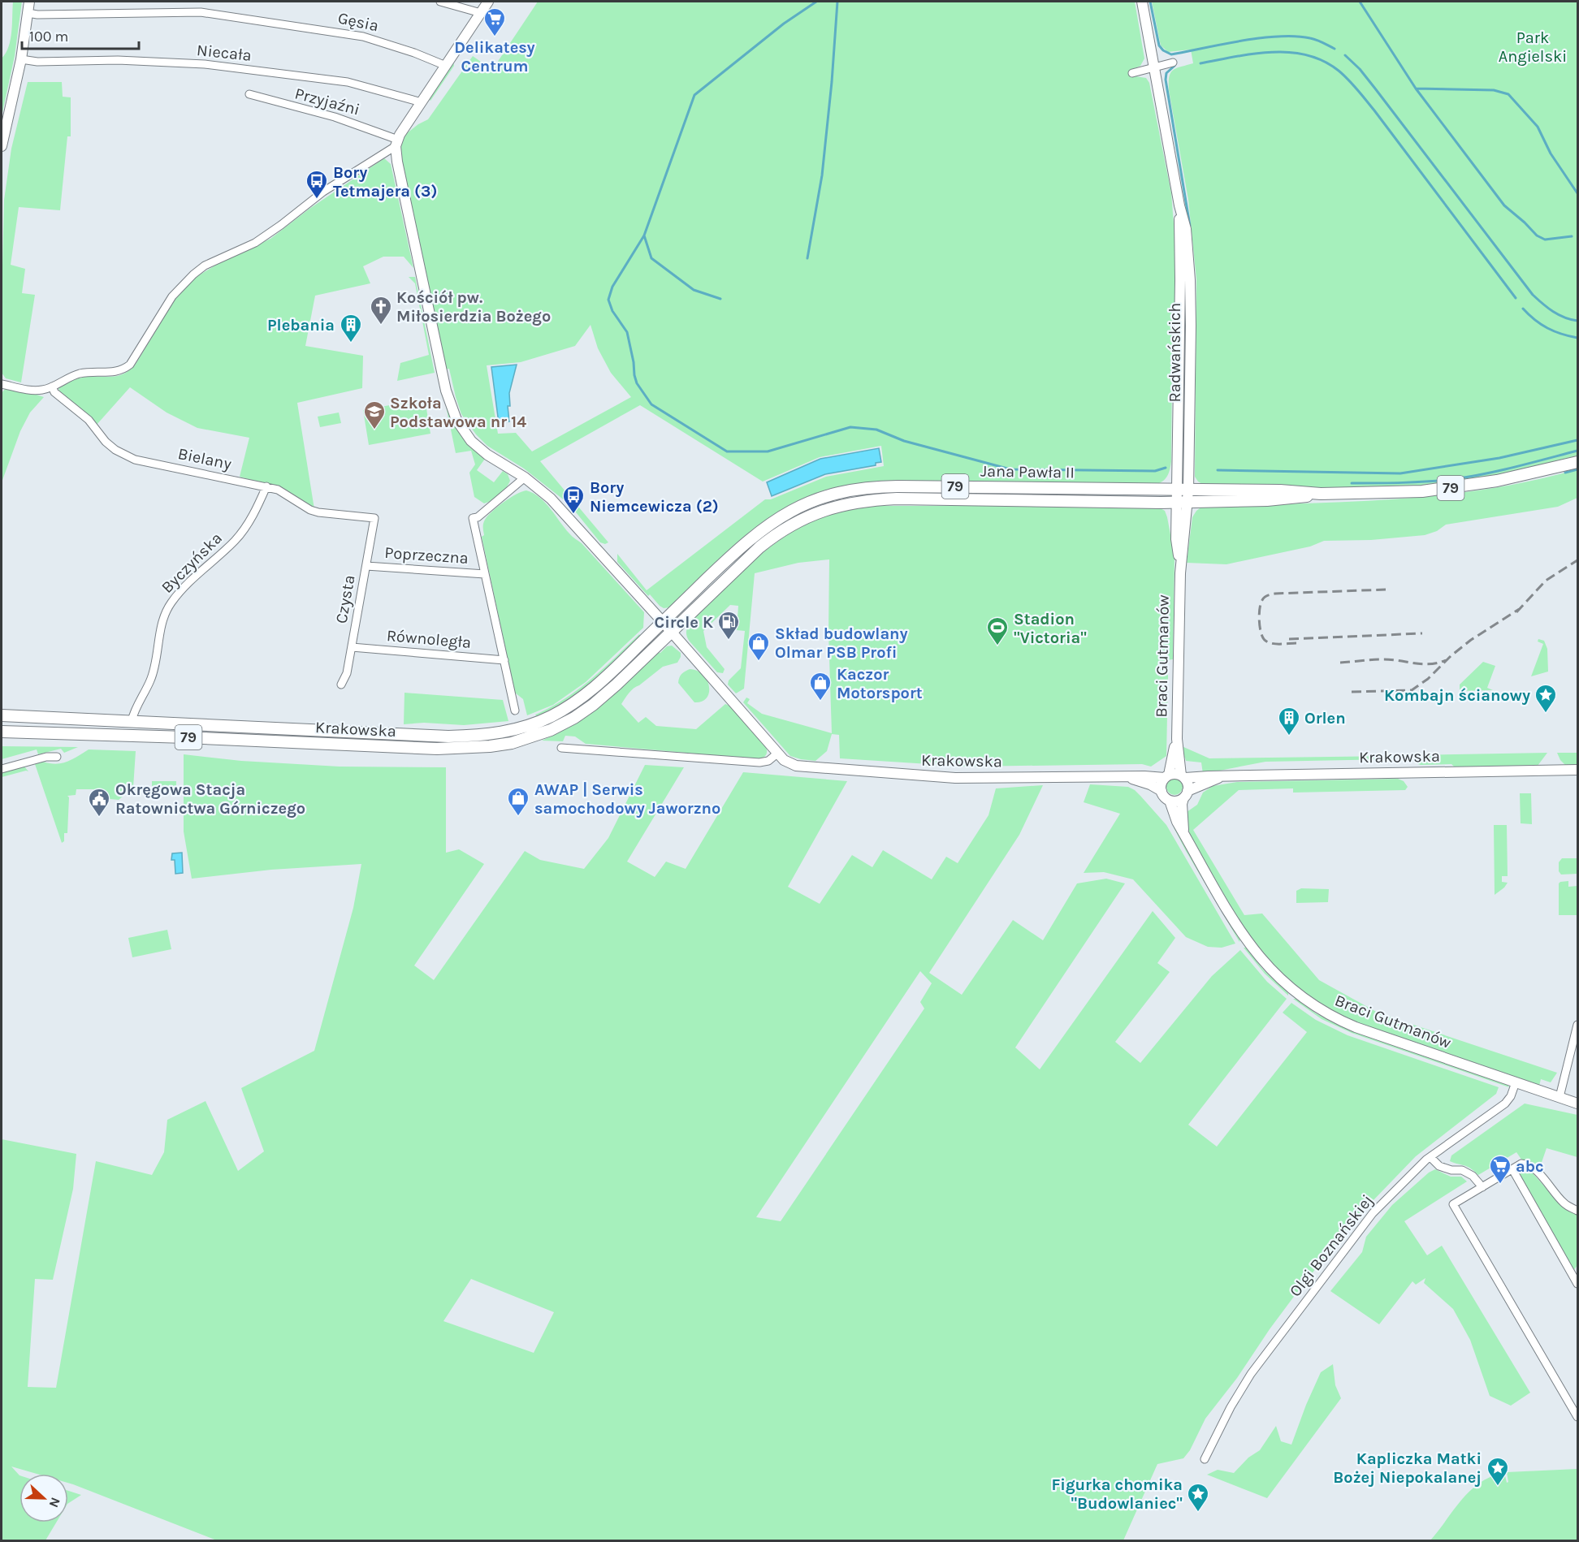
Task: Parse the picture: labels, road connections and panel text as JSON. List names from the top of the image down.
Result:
{
  "streets": {
    "main road": ["Jana Pawła II", "79", "Krakowska"],
    "street": [
      "Gęsia",
      "Niecała",
      "Przyjaźni",
      "Radwańskich",
      "Bielany",
      "Poprzeczna",
      "Byczyńska",
      "Czysta",
      "Równoległa",
      "Braci Gutmanów",
      "Olgi Boznańskiej"
    ]
  },
  "crossings": [
    ["Radwańskich", "Jana Pawła II"],
    ["Radwańskich", "Braci Gutmanów"],
    ["Bielany", "Byczyńska"],
    ["Bielany", "Czysta"],
    ["Jana Pawła II", "Braci Gutmanów"],
    ["Jana Pawła II", "Krakowska"],
    ["Poprzeczna", "Czysta"],
    ["Byczyńska", "Krakowska"],
    ["Czysta", "Równoległa"],
    ["Braci Gutmanów", "Krakowska"],
    ["Braci Gutmanów", "Olgi Boznańskiej"]
  ],
  "parks": ["Park Angielski"],
  "places": {
    "supermarket": ["Delikatesy Centrum", "abc"],
    "bus stop": ["Bory Tetmajera (3)", "Bory Niemcewicza (2)"],
    "church": ["Kościół pw. Miłosierdzia Bożego"],
    "building": ["Plebania", "Orlen"],
    "school or university": ["Szkoła Podstawowa nr 14"],
    "fuel station": ["Circle K"],
    "sports": ["Stadion \"Victoria\""],
    "shop": ["Skład budowlany Olmar PSB Profi", "Kaczor Motorsport", "AWAP | Serwis samochodowy Jaworzno"],
    "place": ["Kombajn ścianowy", "Kapliczka Matki Bożej Niepokalanej", "Figurka chomika \"Budowlaniec\""],
    "public building": ["Okręgowa Stacja Ratownictwa Górniczego"]
  },
  "scale_bar": "100 m",
  "north": "right"
}
